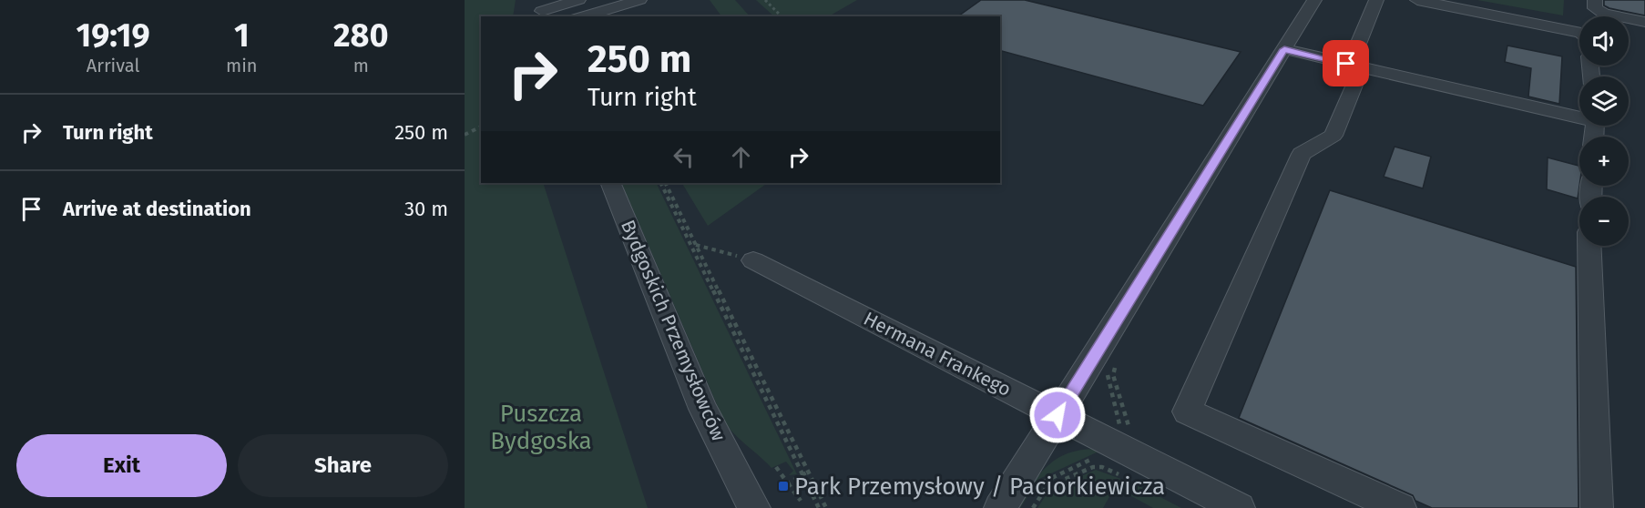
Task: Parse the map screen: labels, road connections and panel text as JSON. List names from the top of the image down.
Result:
{
  "streets": {
    "street": ["Bydgoskich Przemysłowców", "Hermana Frankego"]
  },
  "parks": ["Puszcza Bydgoska"],
  "places": {
    "transit": ["Park Przemysłowy / Paciorkiewicza"]
  },
  "page": {
    "eta": [
      "19:19",
      "Arrival",
      "1",
      "min",
      "280",
      "m"
    ],
    "map_buttons": ["+", "−"],
    "turn": ["250 m", "Turn right"],
    "list": [
      {
        "name": "Turn right",
        "value": "250 m"
      },
      {
        "name": "Arrive at destination",
        "value": "30 m"
      }
    ],
    "buttons": ["Exit", "Share"]
  }
}
